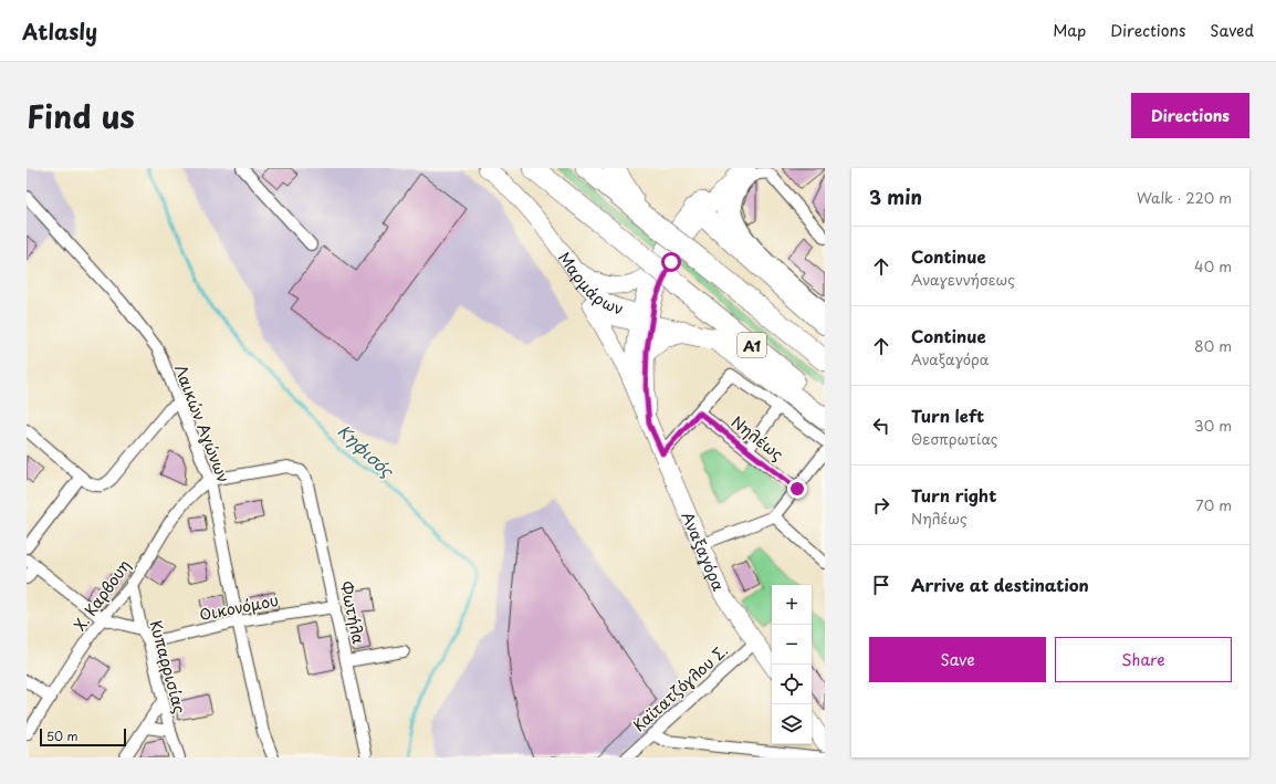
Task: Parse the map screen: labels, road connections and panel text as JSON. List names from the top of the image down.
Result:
{
  "streets": {
    "highway": ["Α1"],
    "main road": ["Μαρμάρων", "Αναξαγόρα"],
    "street": [
      "Λαικών Αγώνων",
      "Νηλέως",
      "Χ. Καρβουη",
      "Οικονόμου",
      "Φωτήλα",
      "Κυπαρρισίας",
      "Καϊτατζόγλου Σ."
    ]
  },
  "crossings": [
    ["Μαρμάρων", "Αναξαγόρα"],
    ["Λαικών Αγώνων", "Χ. Καρβουη"],
    ["Λαικών Αγώνων", "Οικονόμου"],
    ["Λαικών Αγώνων", "Φωτήλα"],
    ["Αναξαγόρα", "Καϊτατζόγλου Σ."],
    ["Χ. Καρβουη", "Φωτήλα"],
    ["Χ. Καρβουη", "Κυπαρρισίας"],
    ["Οικονόμου", "Φωτήλα"],
    ["Οικονόμου", "Κυπαρρισίας"]
  ],
  "water": ["Κηφισός"],
  "scale_bar": "50 m",
  "page": {
    "header": "Atlasly",
    "nav": ["Map", "Directions", "Saved"],
    "title": "Find us",
    "buttons": [
      "Directions",
      ["Save", "Share"]
    ],
    "heading": ["3 min", "Walk · 220 m"],
    "list": [
      ["Continue", "Αναγεννήσεως", "40 m"],
      ["Continue", "Αναξαγόρα", "80 m"],
      ["Turn left", "Θεσπρωτίας", "30 m"],
      ["Turn right", "Νηλέως", "70 m"],
      "Arrive at destination"
    ],
    "map_buttons": ["+", "−"],
    "scale": "50 m"
  }
}
